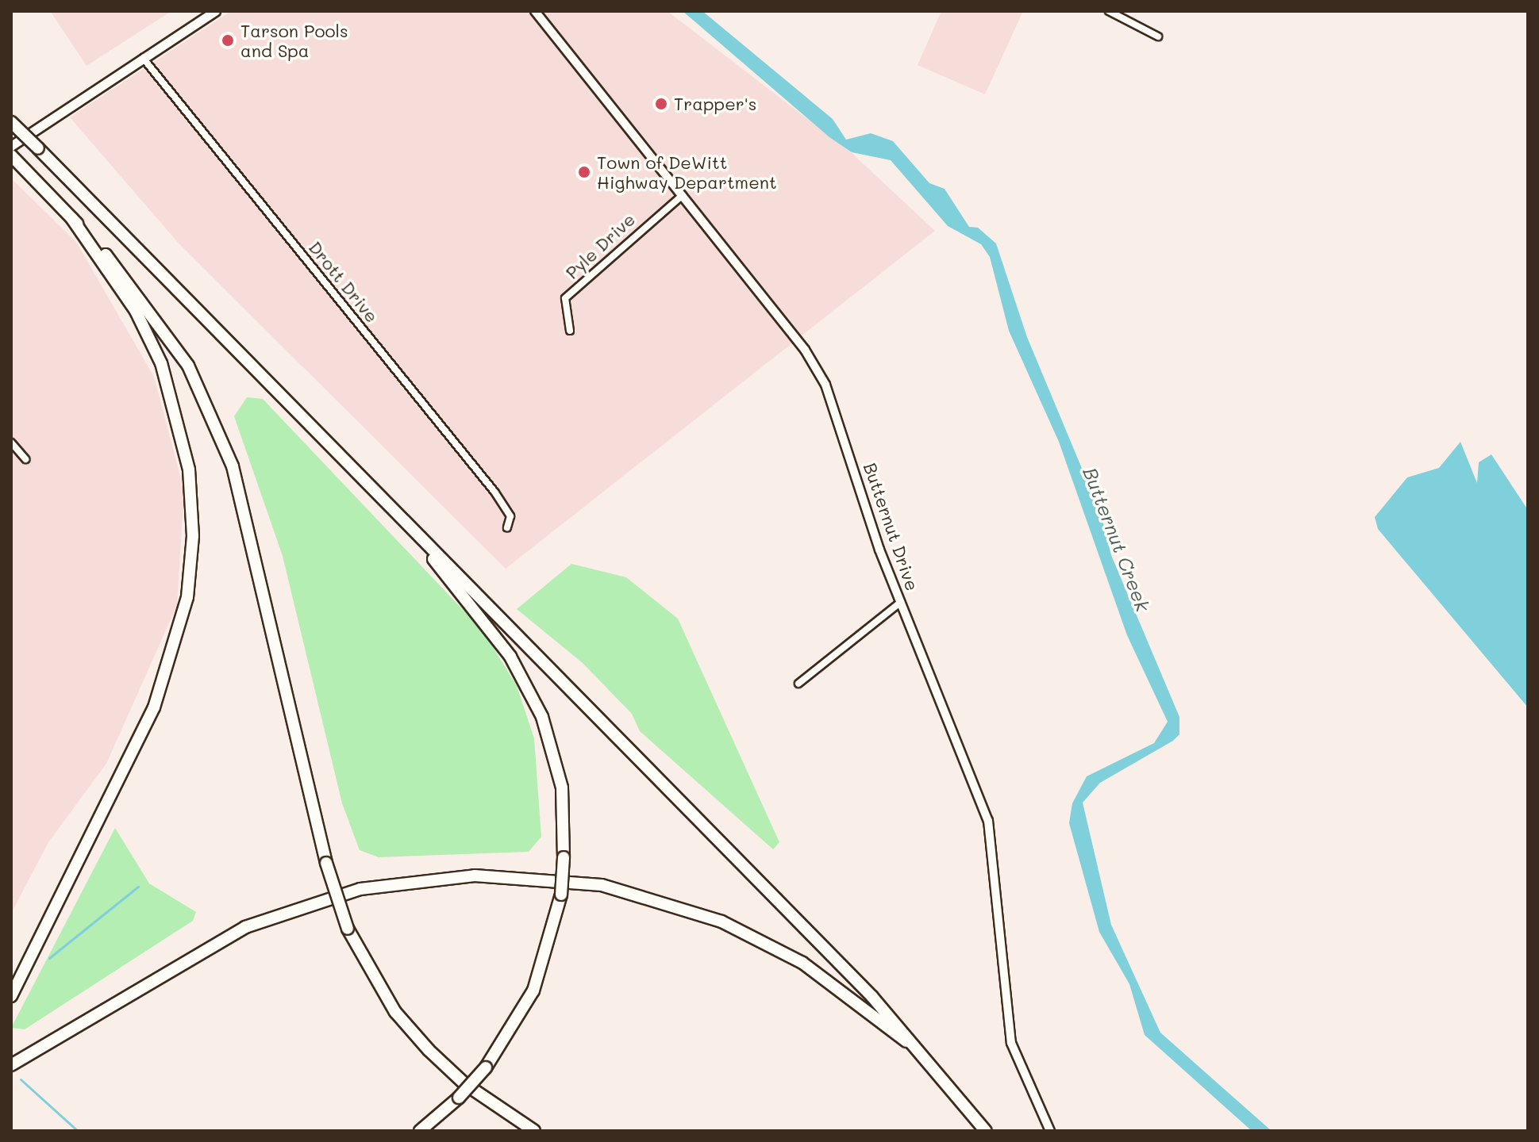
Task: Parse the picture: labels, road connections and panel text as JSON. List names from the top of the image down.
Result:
{
  "streets": {
    "street": ["Pyle Drive", "Drott Drive", "Butternut Drive"]
  },
  "crossings": [
    ["Pyle Drive", "Butternut Drive"]
  ],
  "water": ["Butternut Creek"],
  "places": ["Tarson Pools and Spa", "Trapper's", "Town of DeWitt Highway Department"]
}
